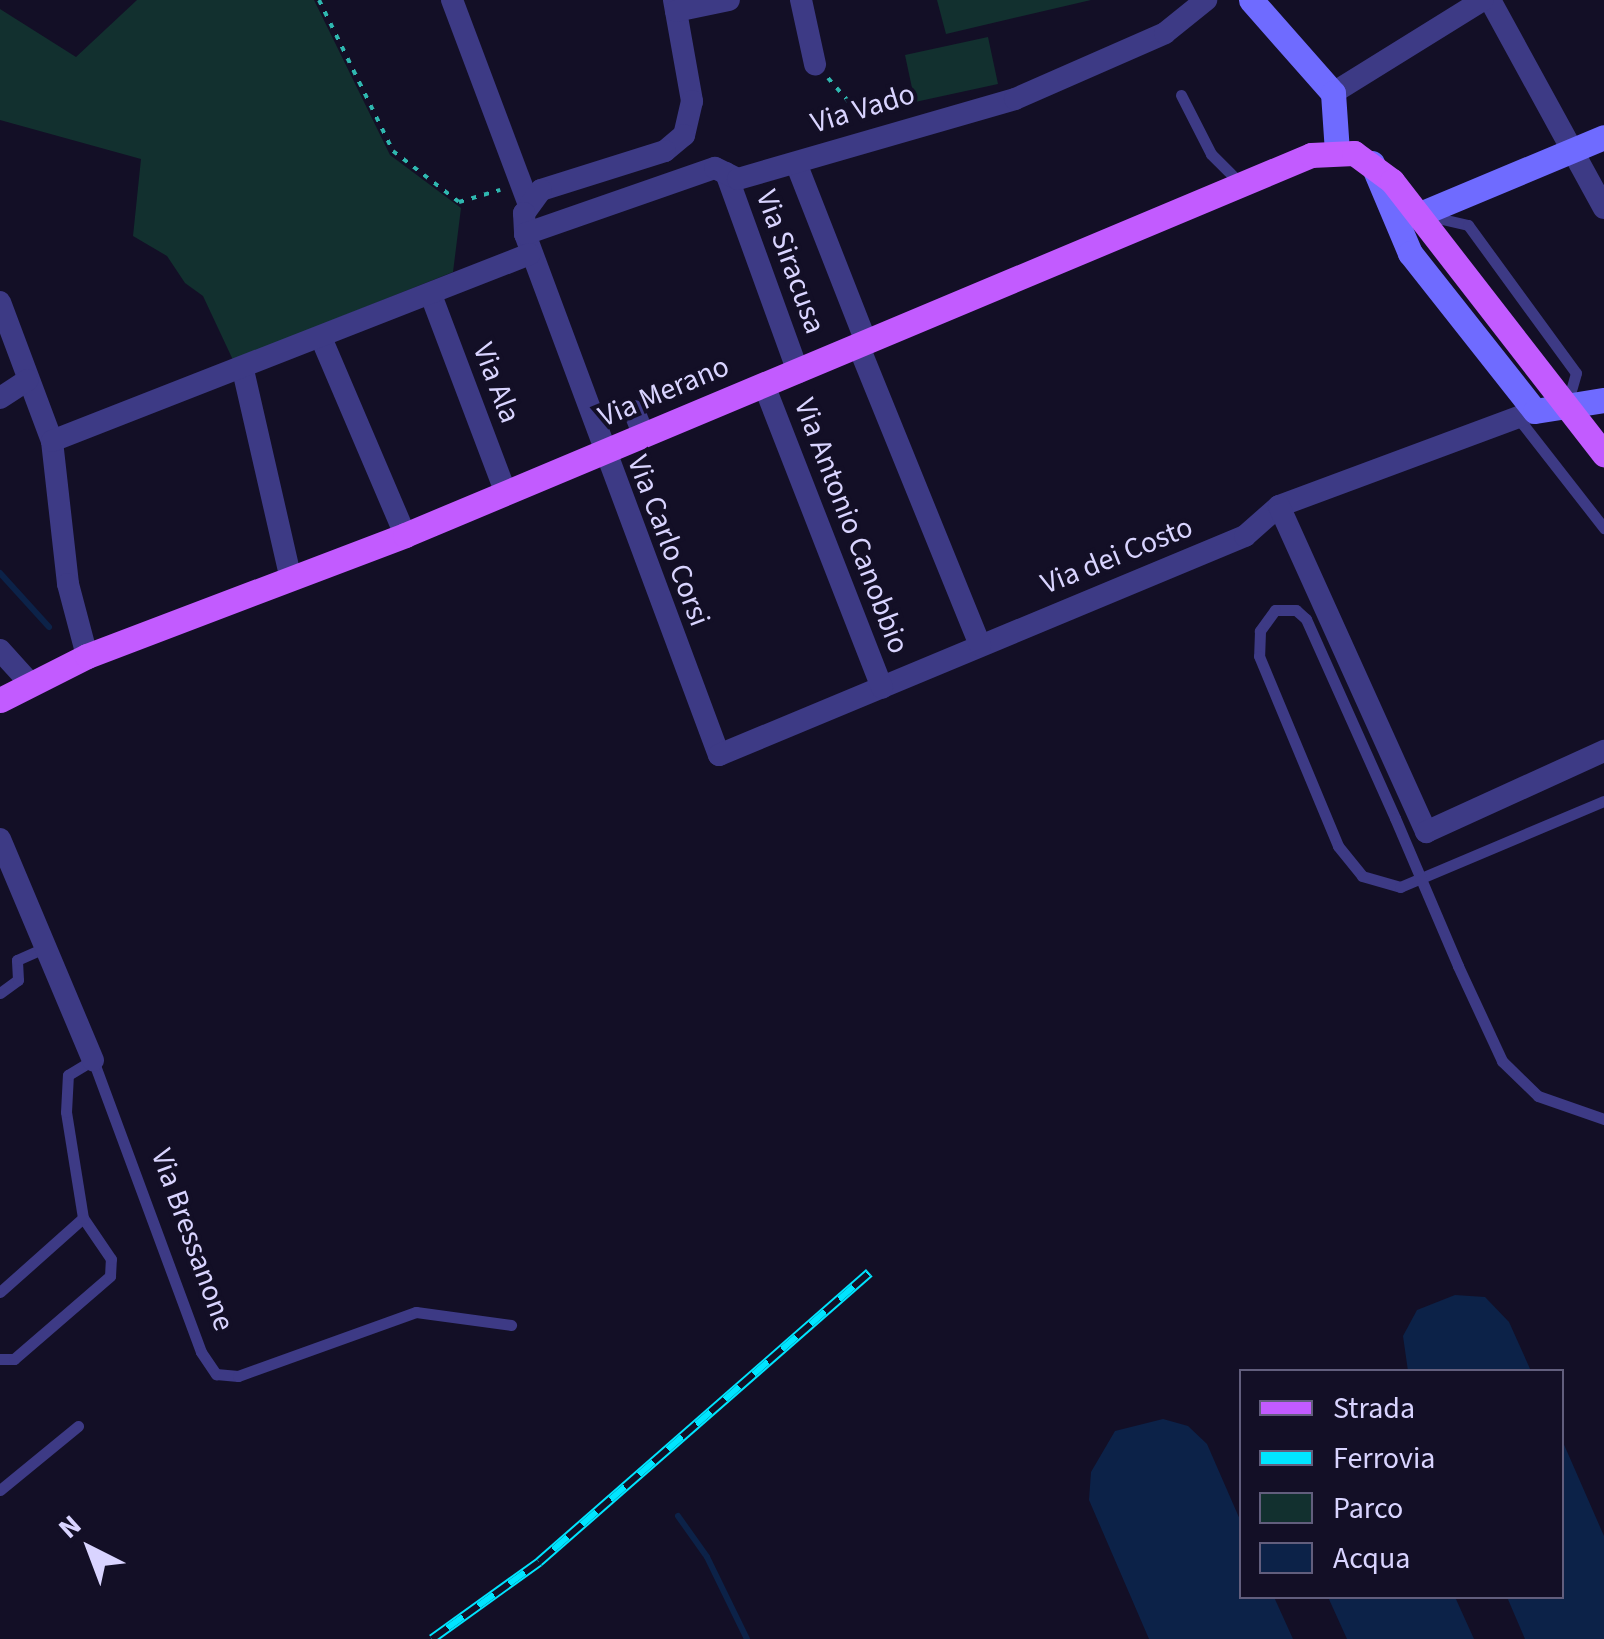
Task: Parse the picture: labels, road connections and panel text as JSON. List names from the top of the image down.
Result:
{
  "streets": {
    "main road": ["Via Merano"],
    "street": [
      "Via Vado",
      "Via Siracusa",
      "Via Ala",
      "Via Antonio Canobbio",
      "Via Carlo Corsi",
      "Via dei Costo",
      "Via Bressanone"
    ]
  },
  "crossings": [
    ["Via Vado", "Via Siracusa"],
    ["Via Vado", "Via Ala"],
    ["Via Vado", "Via Carlo Corsi"],
    ["Via Siracusa", "Via Merano"],
    ["Via Ala", "Via Merano"],
    ["Via Merano", "Via Antonio Canobbio"],
    ["Via Merano", "Via Carlo Corsi"],
    ["Via Antonio Canobbio", "Via dei Costo"],
    ["Via Carlo Corsi", "Via dei Costo"]
  ],
  "legend": [
    "Strada",
    "Ferrovia",
    "Parco",
    "Acqua"
  ],
  "north": "top left"
}
